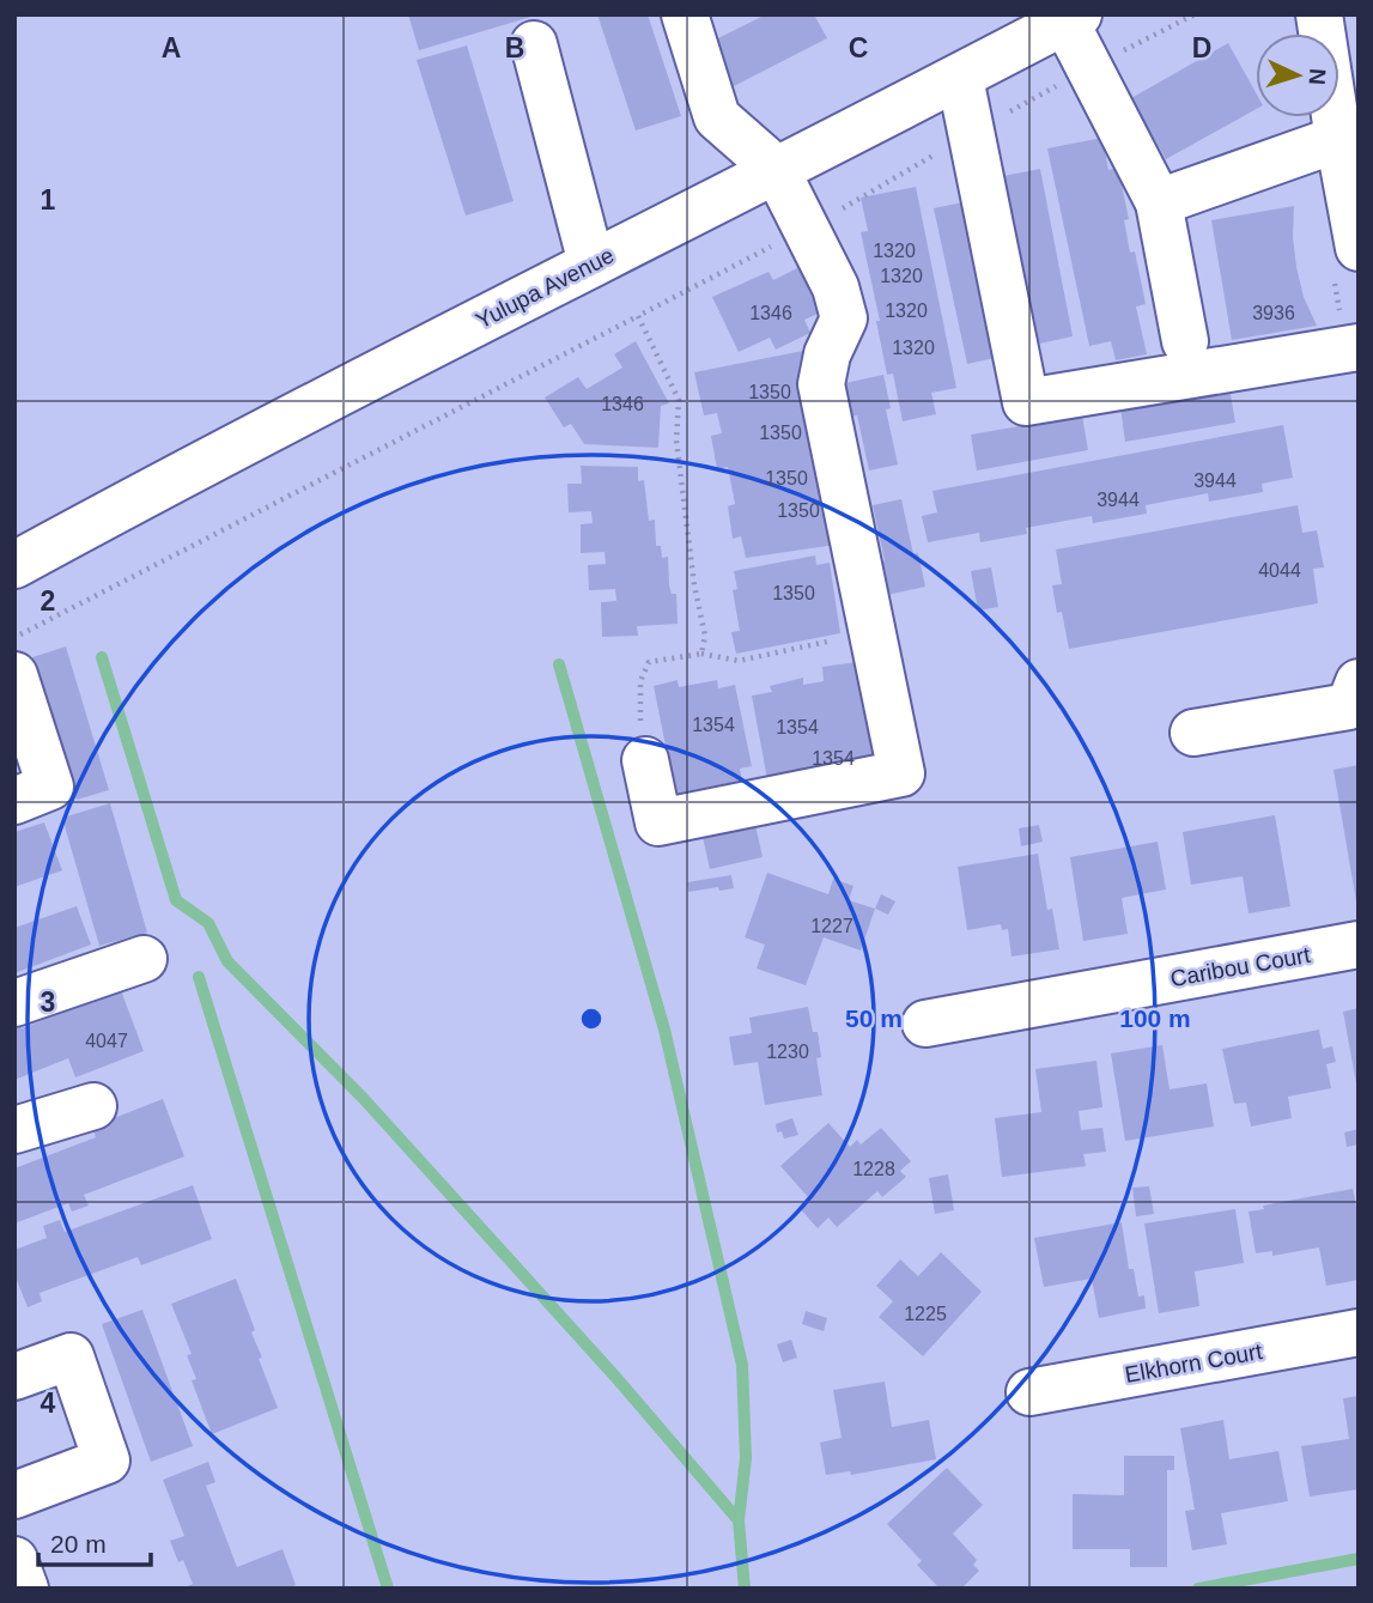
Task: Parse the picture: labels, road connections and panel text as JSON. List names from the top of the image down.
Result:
{
  "streets": {
    "street": ["Yulupa Avenue", "Caribou Court", "Elkhorn Court"]
  },
  "house_numbers": [
    "1320",
    "1320",
    "1320",
    "1346",
    "3936",
    "1320",
    "1350",
    "1346",
    "1350",
    "1350",
    "3944",
    "3944",
    "1350",
    "4044",
    "1350",
    "1354",
    "1354",
    "1354",
    "1227",
    "4047",
    "1230",
    "1228",
    "1225"
  ],
  "scale_bar": "20 m",
  "north": "right",
  "grid": {
    "columns": [
      "A",
      "B",
      "C",
      "D"
    ],
    "rows": [
      "1",
      "2",
      "3",
      "4"
    ]
  },
  "rings": ["50 m", "100 m"]
}
